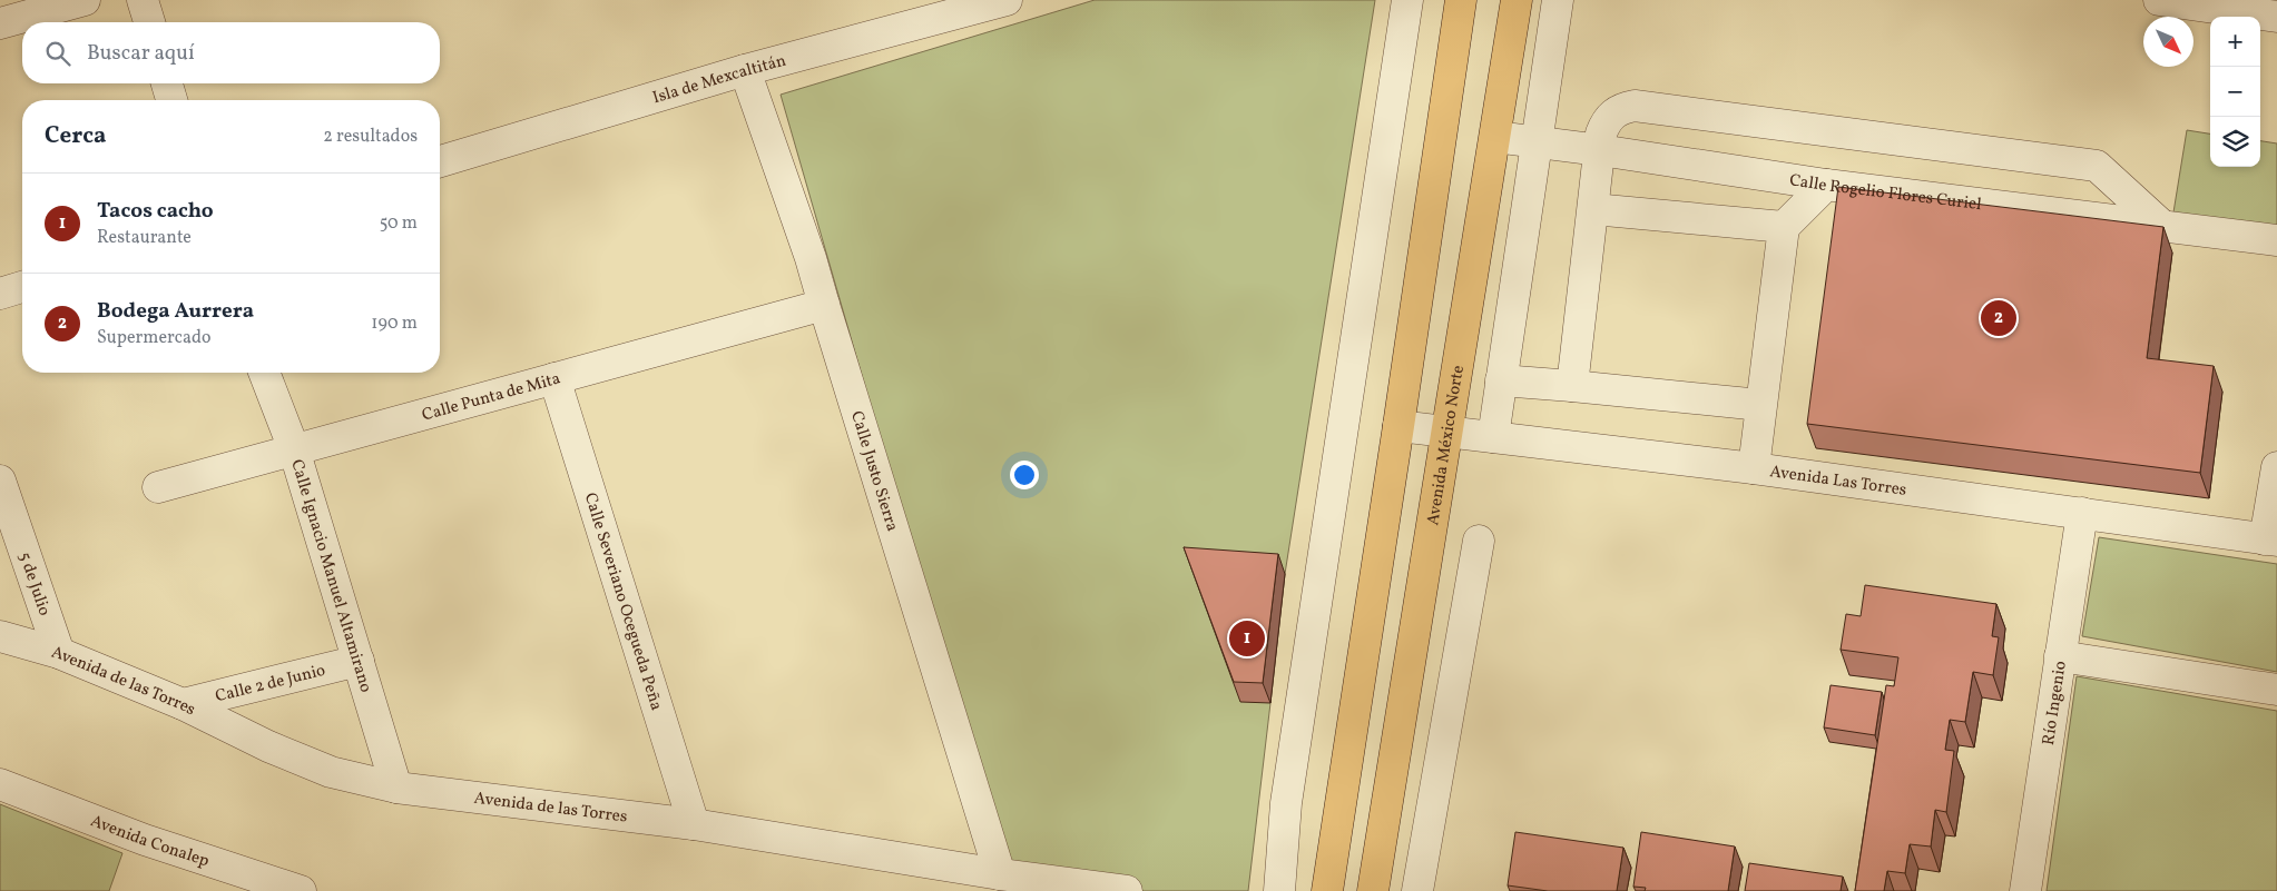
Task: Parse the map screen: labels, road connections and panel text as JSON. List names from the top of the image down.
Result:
{
  "streets": {
    "main road": ["Avenida México Norte"],
    "street": [
      "Isla de Mexcaltitán",
      "Calle Rogelio Flores Curiel",
      "Calle Punta de Mita",
      "Calle Justo Sierra",
      "Avenida Las Torres",
      "Calle Ignacio Manuel Altamirano",
      "5 de Julio",
      "Calle Severiano Ocegueda Peña",
      "Avenida de las Torres",
      "Calle 2 de Junio",
      "Río Ingenio",
      "Avenida Conalep"
    ]
  },
  "crossings": [
    ["Isla de Mexcaltitán", "Calle Justo Sierra"],
    ["Calle Rogelio Flores Curiel", "Avenida México Norte"],
    ["Calle Punta de Mita", "Calle Justo Sierra"],
    ["Calle Punta de Mita", "Calle Ignacio Manuel Altamirano"],
    ["Calle Punta de Mita", "Calle Severiano Ocegueda Peña"],
    ["Avenida México Norte", "Avenida Las Torres"],
    ["Calle Justo Sierra", "Avenida de las Torres"],
    ["Avenida Las Torres", "Río Ingenio"],
    ["Calle Ignacio Manuel Altamirano", "Avenida de las Torres"],
    ["Calle Ignacio Manuel Altamirano", "Calle 2 de Junio"],
    ["5 de Julio", "Avenida de las Torres"],
    ["Calle Severiano Ocegueda Peña", "Avenida de las Torres"],
    ["Avenida de las Torres", "Calle 2 de Junio"]
  ],
  "north": "bottom right",
  "page": {
    "map_buttons": ["+", "−"],
    "search": "Buscar aquí",
    "heading": ["Cerca", "2 resultados"],
    "list": [
      {
        "mark": "1",
        "name": "Tacos cacho",
        "note": "Restaurante",
        "value": "50 m"
      },
      {
        "mark": "2",
        "name": "Bodega Aurrera",
        "note": "Supermercado",
        "value": "190 m"
      }
    ],
    "pins": ["2", "1"]
  }
}
